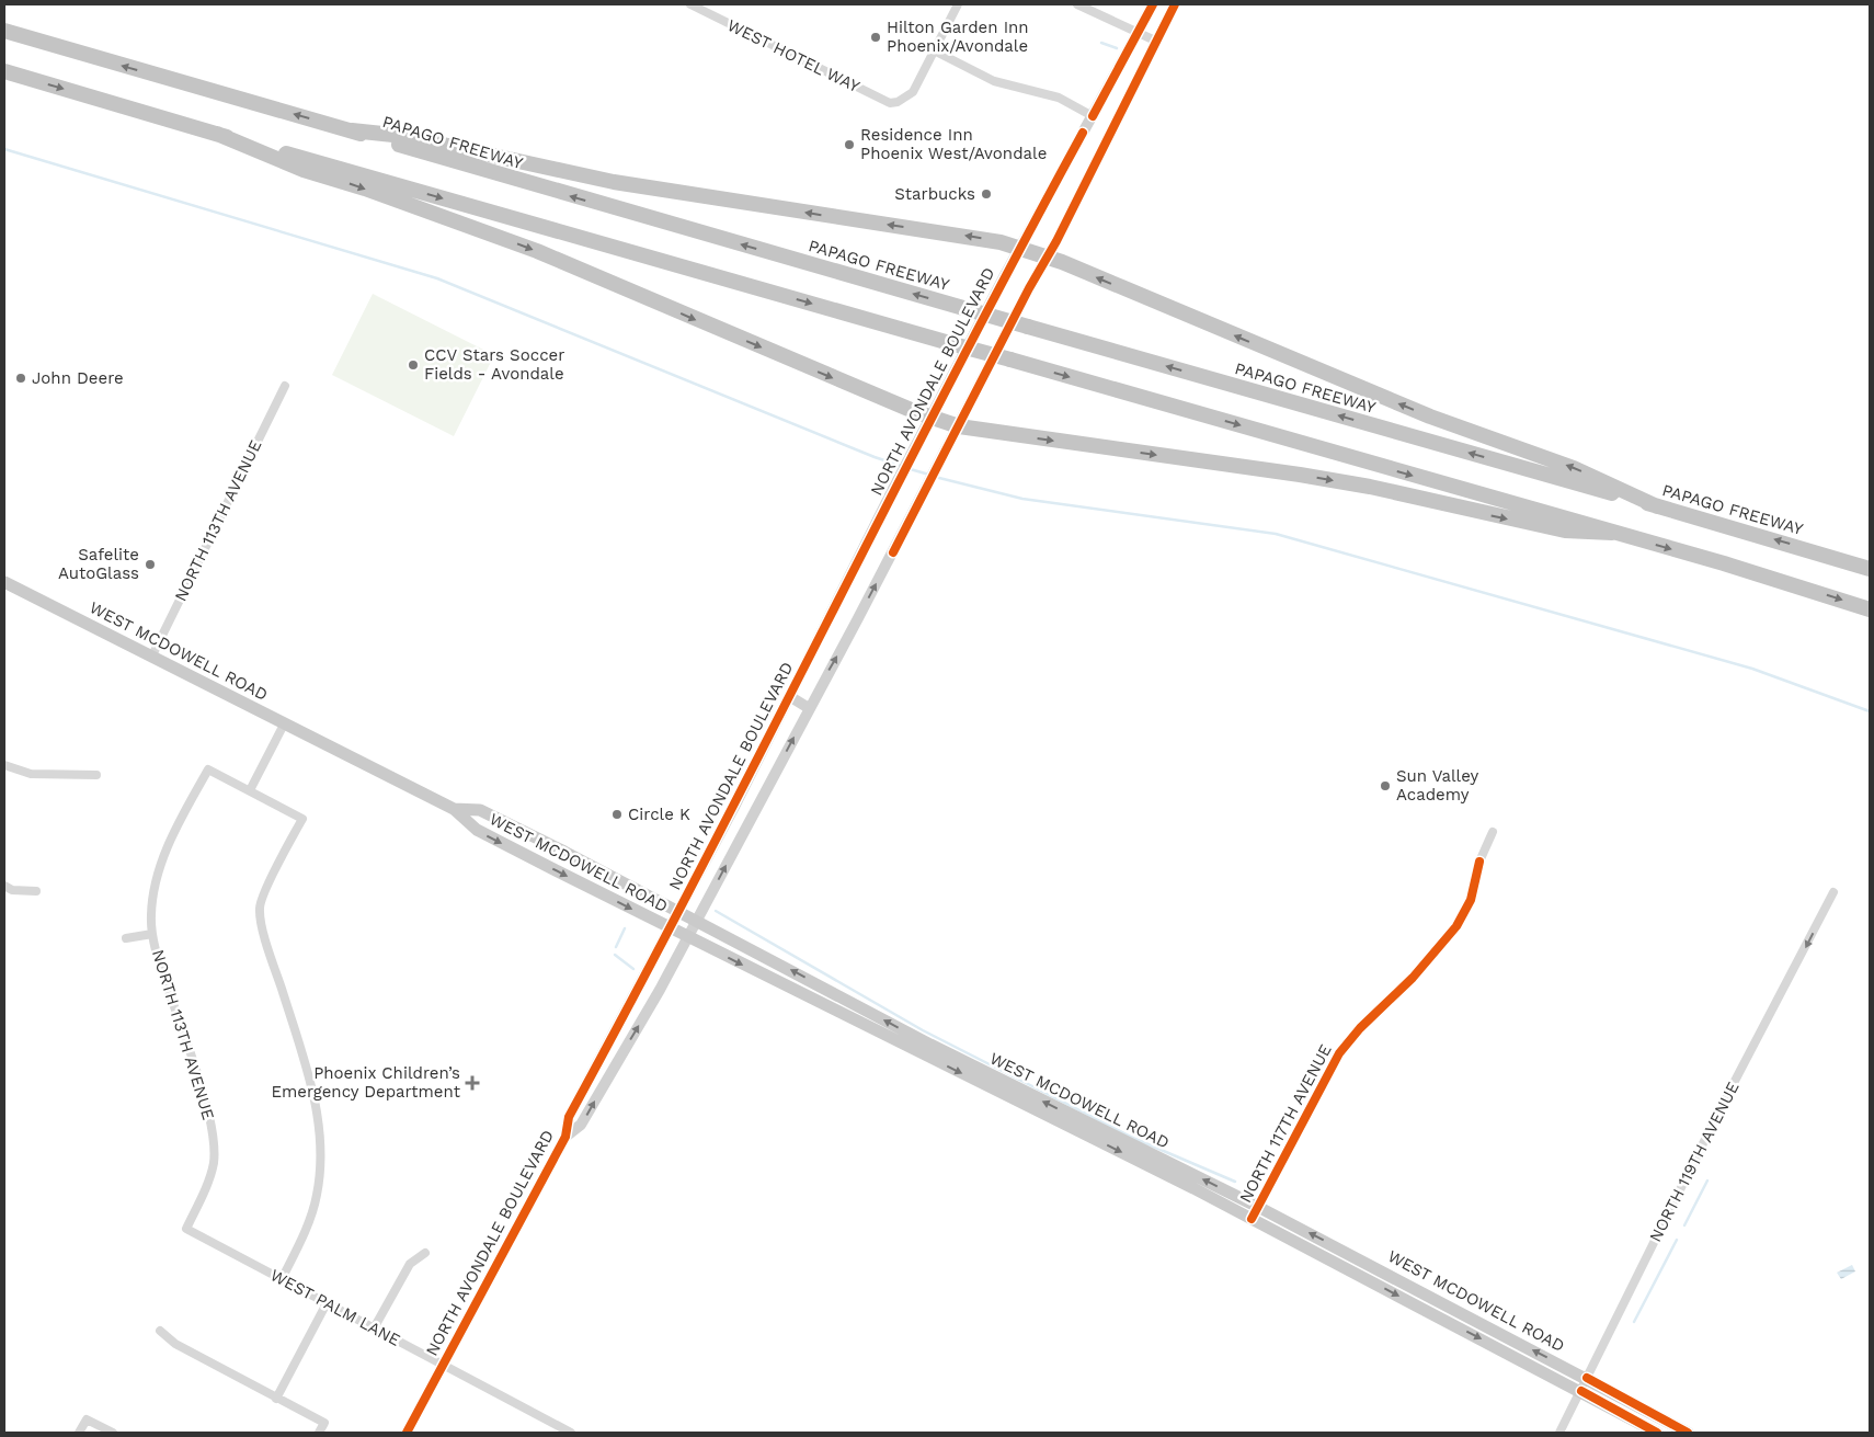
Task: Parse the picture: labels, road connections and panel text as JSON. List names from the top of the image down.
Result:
{
  "streets": {
    "highway": ["PAPAGO FREEWAY"],
    "main road": ["NORTH AVONDALE BOULEVARD", "WEST MCDOWELL ROAD"],
    "street": [
      "WEST HOTEL WAY",
      "NORTH 113TH AVENUE",
      "NORTH 117TH AVENUE",
      "NORTH 119TH AVENUE",
      "WEST PALM LANE"
    ]
  },
  "crossings": [
    ["NORTH AVONDALE BOULEVARD", "WEST MCDOWELL ROAD"],
    ["NORTH AVONDALE BOULEVARD", "WEST PALM LANE"],
    ["NORTH 113TH AVENUE", "WEST MCDOWELL ROAD"],
    ["NORTH 113TH AVENUE", "WEST PALM LANE"],
    ["WEST MCDOWELL ROAD", "NORTH 117TH AVENUE"],
    ["WEST MCDOWELL ROAD", "NORTH 119TH AVENUE"]
  ],
  "one_way": ["NORTH 119TH AVENUE"],
  "places": {
    "other": [
      "Hilton Garden Inn Phoenix/Avondale",
      "Residence Inn Phoenix West/Avondale",
      "Starbucks",
      "CCV Stars Soccer Fields - Avondale",
      "John Deere",
      "Safelite AutoGlass",
      "Sun Valley Academy",
      "Circle K"
    ],
    "health": ["Phoenix Children’s Emergency Department"]
  }
}
